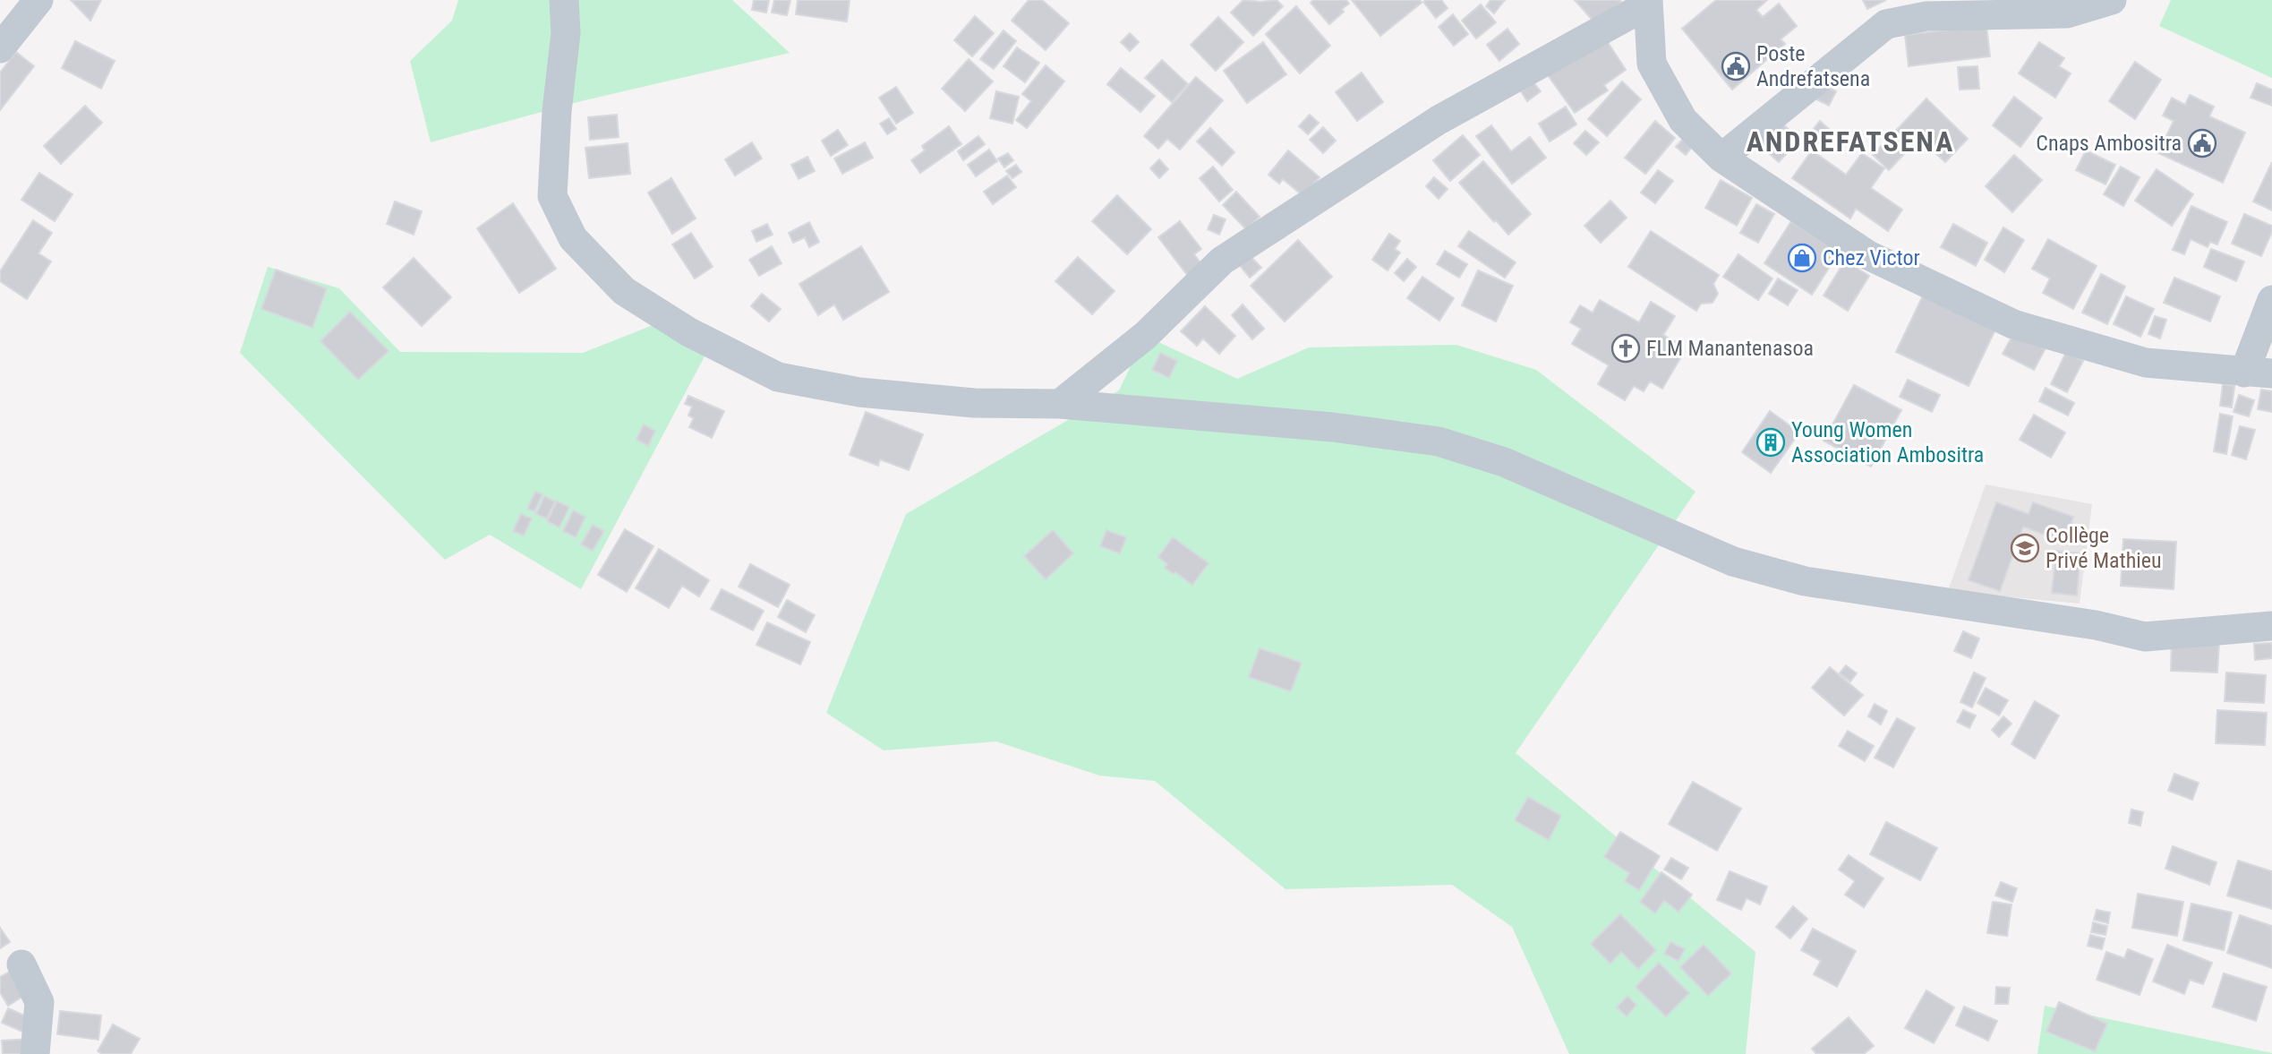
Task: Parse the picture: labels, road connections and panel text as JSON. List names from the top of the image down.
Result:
{
  "districts": ["ANDREFATSENA"],
  "places": {
    "public building": ["Poste Andrefatsena", "Cnaps Ambositra"],
    "shop": ["Chez Victor"],
    "church": ["FLM Manantenasoa"],
    "building": ["Young Women Association Ambositra"],
    "school or university": ["Collège Privé Mathieu"]
  }
}
